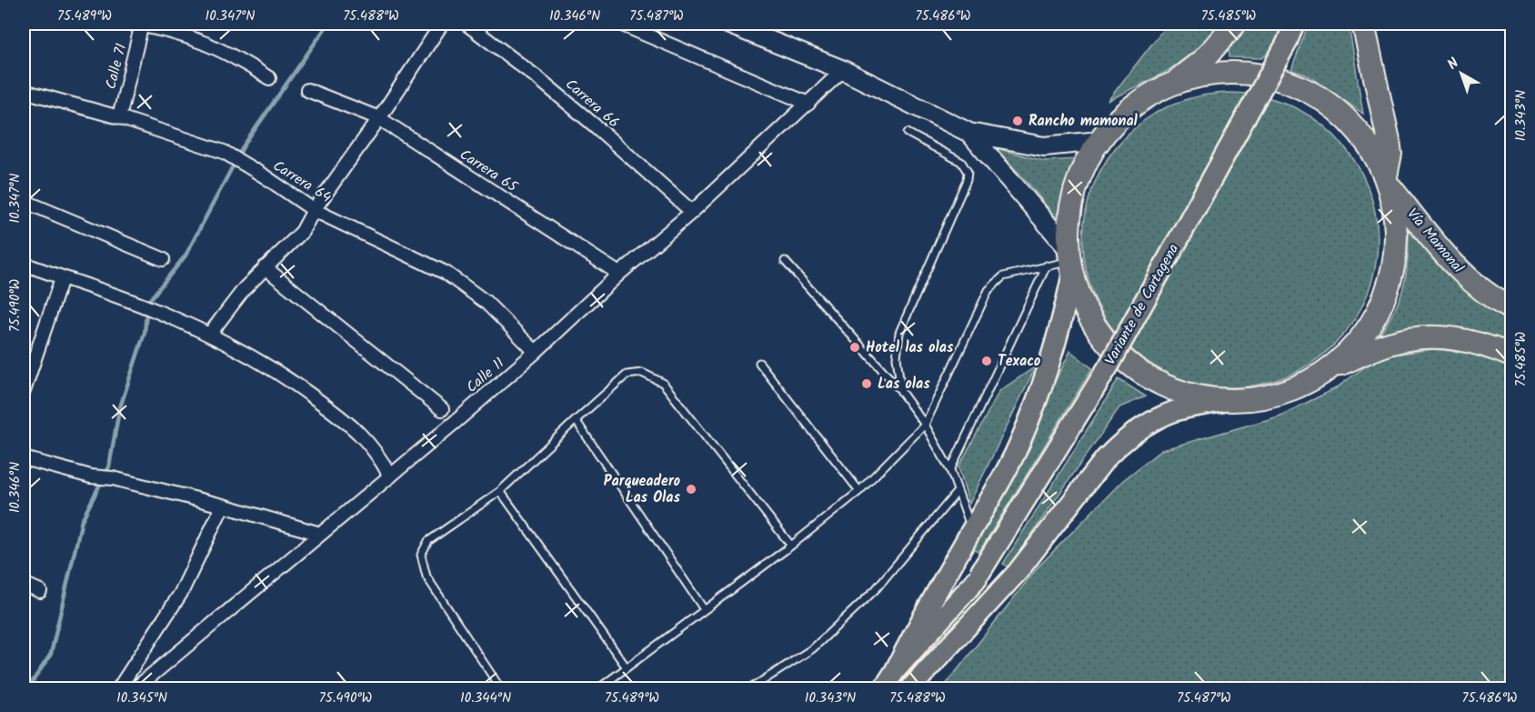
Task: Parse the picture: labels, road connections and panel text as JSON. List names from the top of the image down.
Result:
{
  "streets": {
    "highway": ["Vía Mamonal"],
    "main road": ["Variante de Cartagena"],
    "street": [
      "Calle 71",
      "Carrera 66",
      "Carrera 65",
      "Carrera 64",
      "Calle 11"
    ]
  },
  "crossings": [
    ["Calle 71", "Carrera 64"],
    ["Carrera 66", "Calle 11"],
    ["Carrera 65", "Calle 11"],
    ["Carrera 64", "Calle 11"]
  ],
  "places": [
    "Rancho mamonal",
    "Hotel las olas",
    "Texaco",
    "Las olas",
    "Parqueadero Las Olas"
  ],
  "north": "top left",
  "coordinates": [
    "75.489°W",
    "10.347°N",
    "75.488°W",
    "10.346°N",
    "75.487°W",
    "75.486°W",
    "75.485°W",
    "10.343°N",
    "75.490°W",
    "10.345°N",
    "10.344°N"
  ]
}
